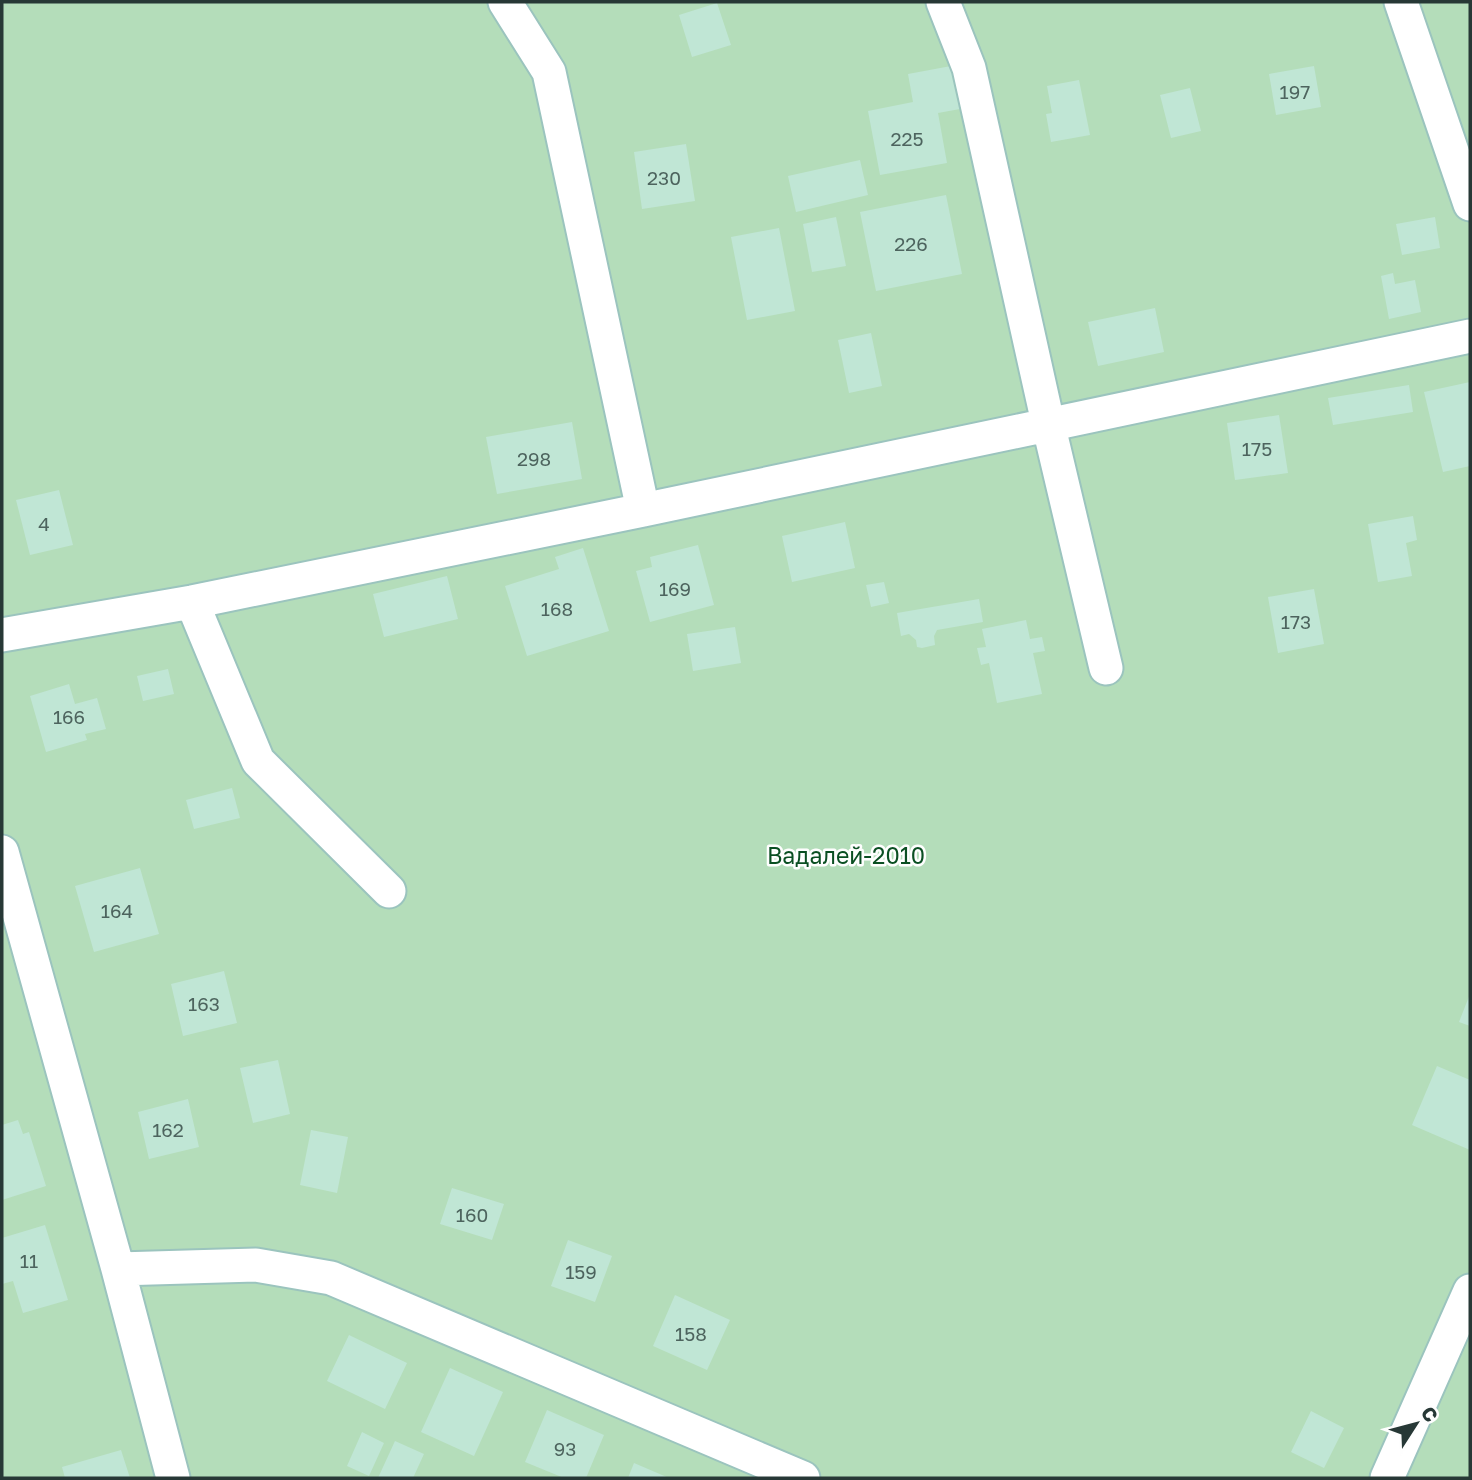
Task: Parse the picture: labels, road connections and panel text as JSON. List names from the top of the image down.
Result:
{
  "parks": ["Вадалей-2010"],
  "house_numbers": [
    "197",
    "225",
    "230",
    "226",
    "175",
    "298",
    "4",
    "169",
    "168",
    "173",
    "166",
    "164",
    "163",
    "162",
    "160",
    "11",
    "159",
    "158",
    "93"
  ],
  "north": "top right"
}
